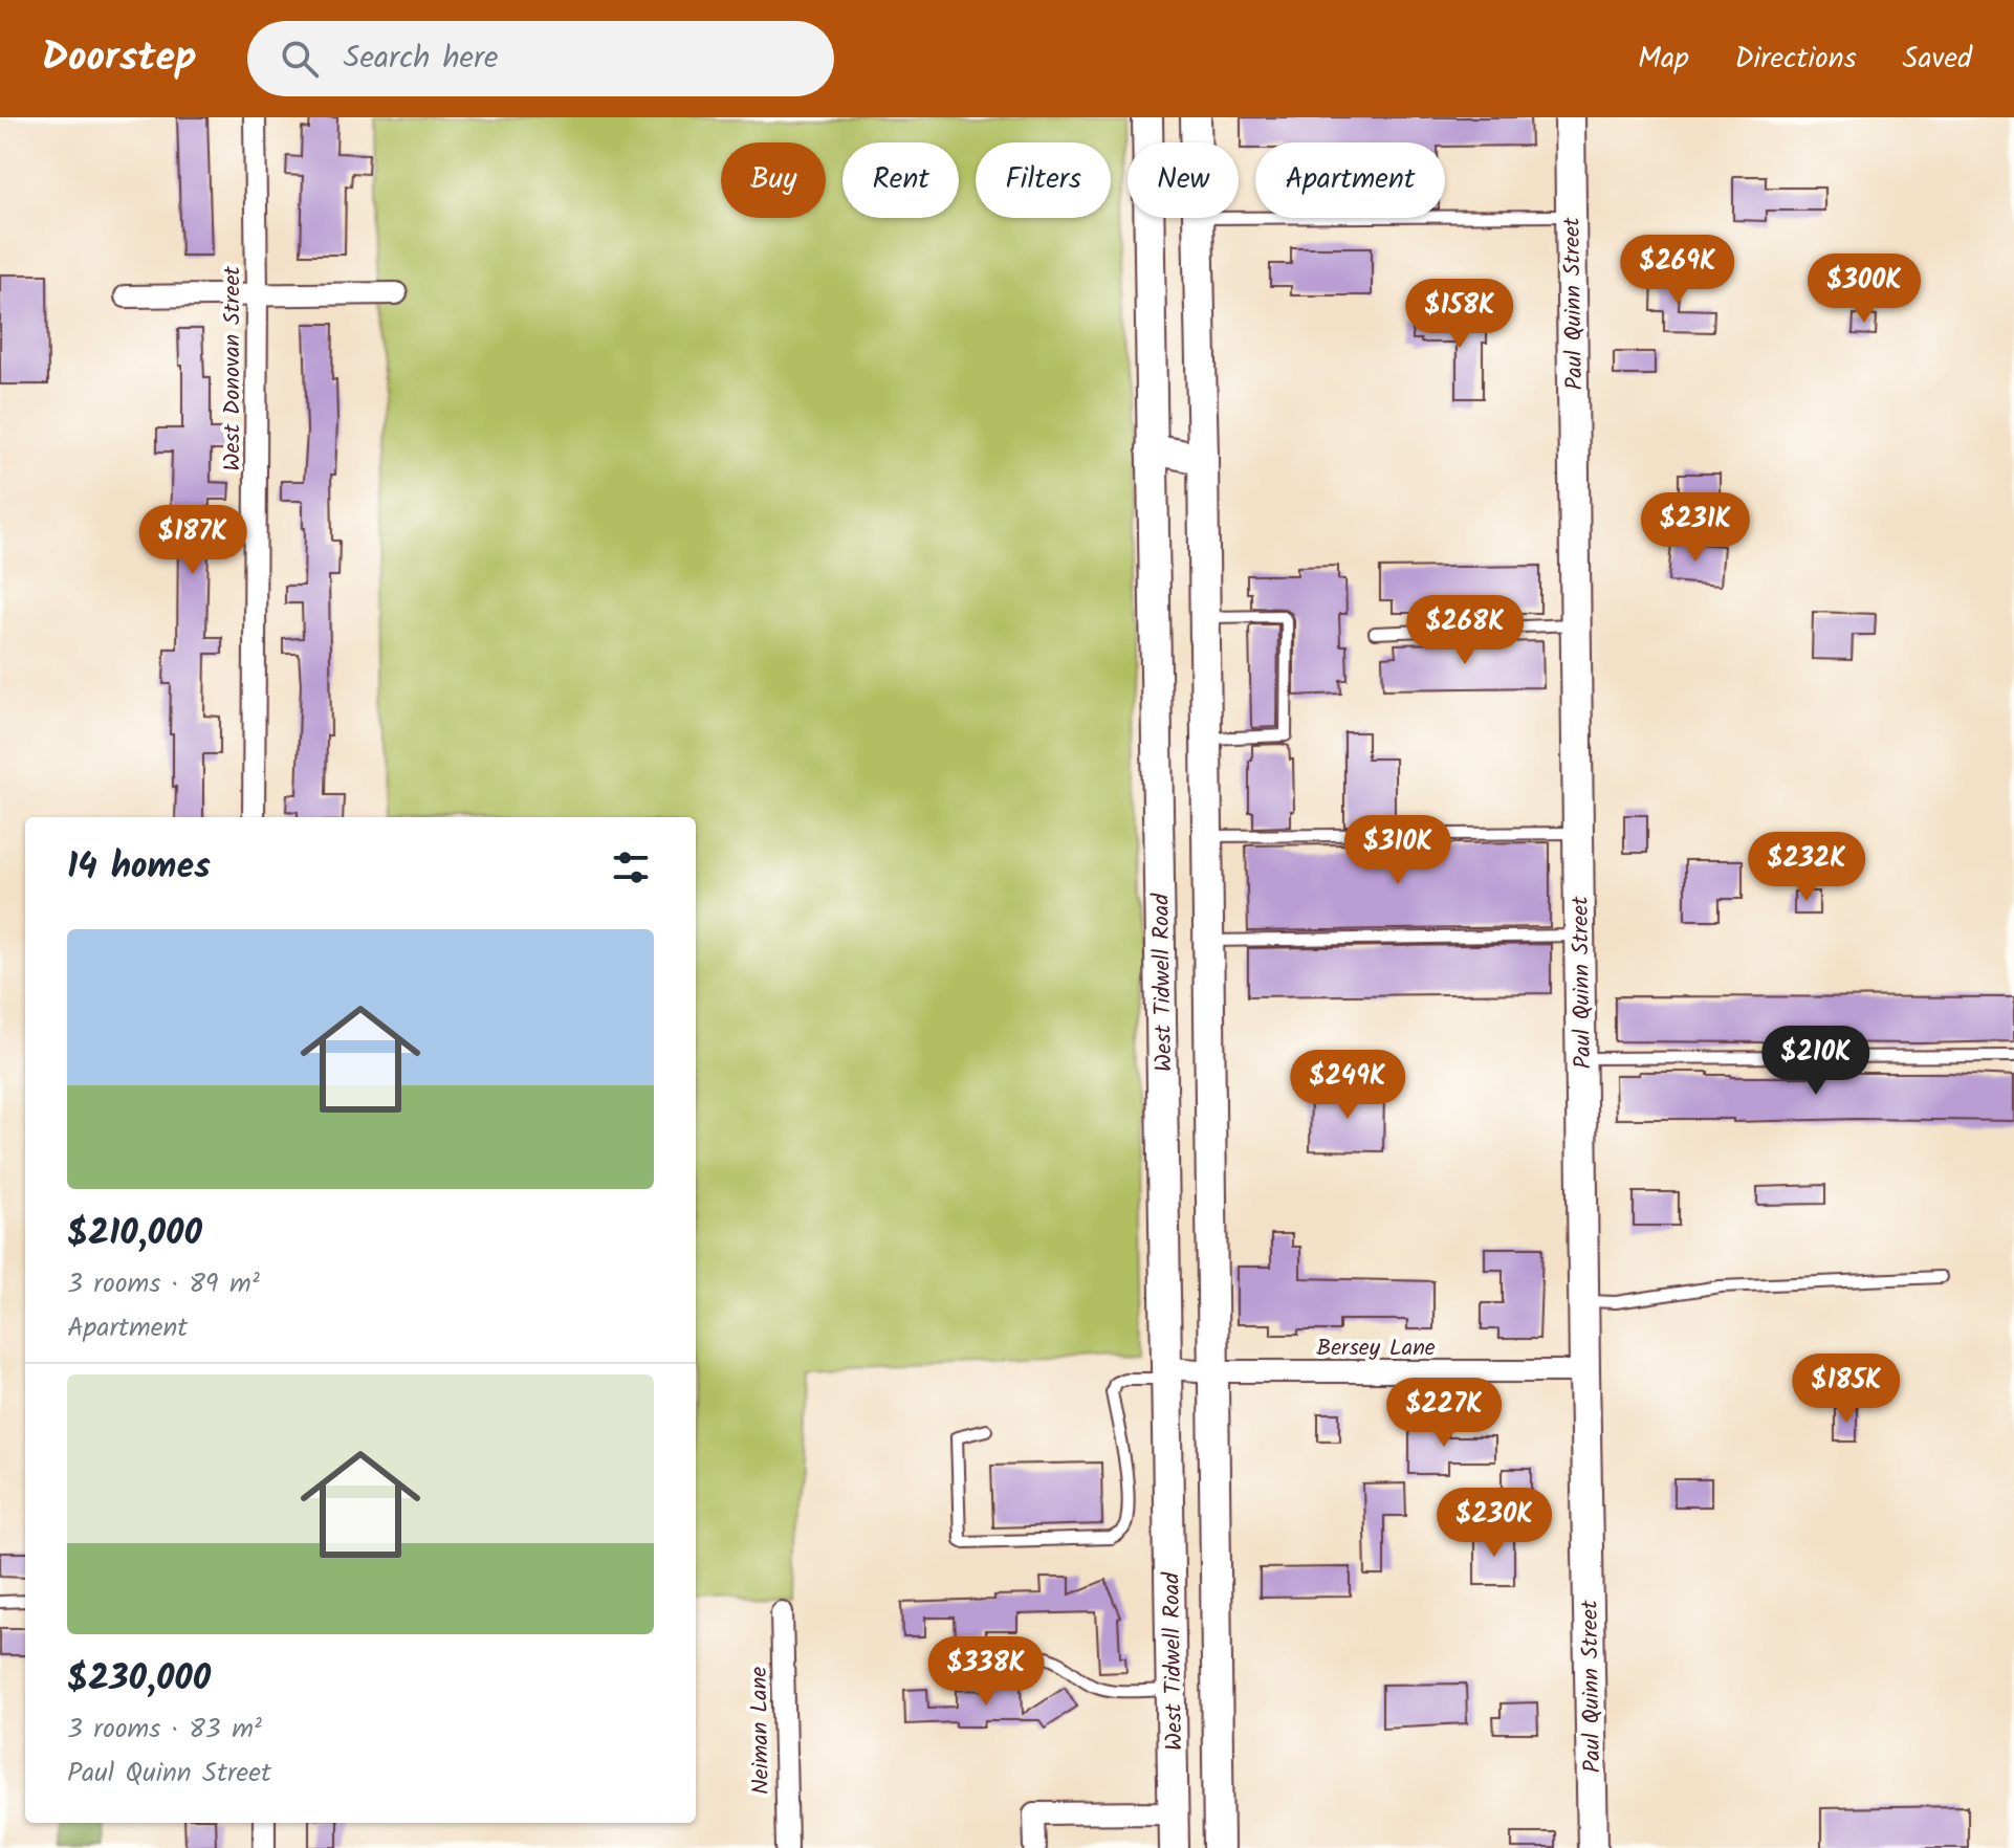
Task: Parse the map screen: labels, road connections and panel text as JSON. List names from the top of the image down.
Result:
{
  "streets": {
    "main road": ["Paul Quinn Street", "West Tidwell Road"],
    "street": ["West Donovan Street", "Bersey Lane", "Neiman Lane"]
  },
  "crossings": [
    ["Paul Quinn Street", "Bersey Lane"],
    ["West Tidwell Road", "Bersey Lane"]
  ],
  "page": {
    "header": "Doorstep",
    "search": "Search here",
    "nav": ["Map", "Directions", "Saved"],
    "chip": [
      "Buy",
      "Rent",
      "Filters",
      "New",
      "Apartment"
    ],
    "price": [
      "$269K",
      "$300K",
      "$158K",
      "$231K",
      "$187K",
      "$268K",
      "$310K",
      "$232K",
      "$210K",
      "$249K",
      "$185K",
      "$227K",
      "$230K",
      "$338K"
    ],
    "heading": "14 homes",
    "list": [
      {
        "name": "$210,000",
        "note": "3 rooms · 89 m² · Apartment"
      },
      {
        "name": "$230,000",
        "note": "3 rooms · 83 m² · Paul Quinn Street"
      }
    ]
  }
}
